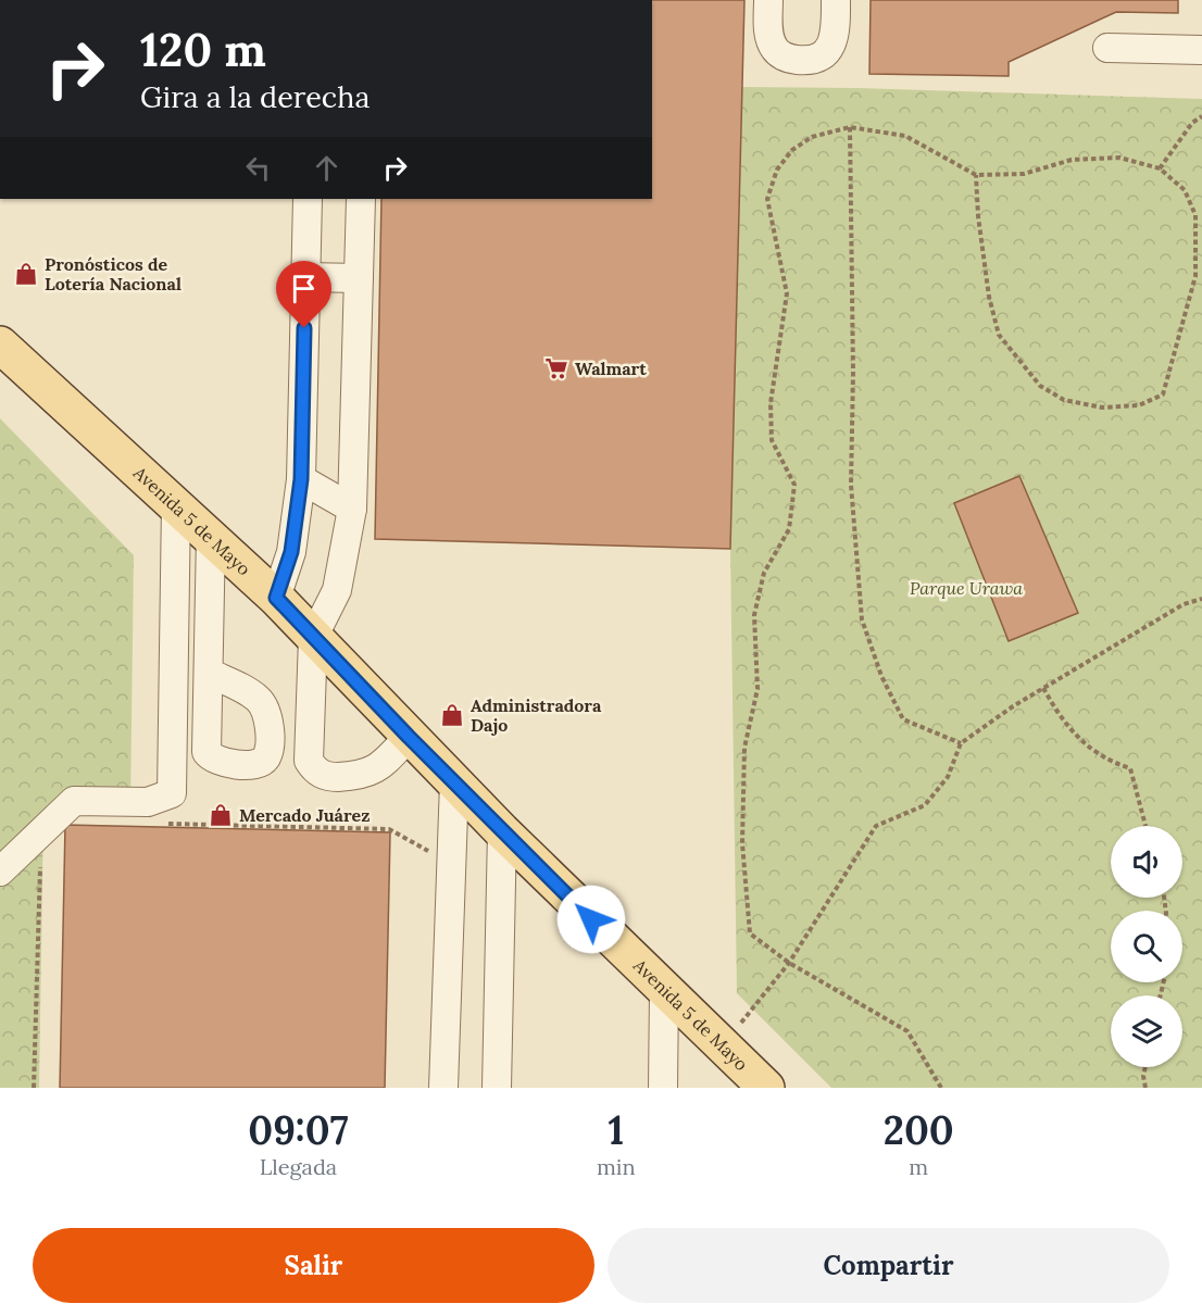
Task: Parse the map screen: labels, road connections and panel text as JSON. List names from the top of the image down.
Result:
{
  "streets": {
    "main road": ["Avenida 5 de Mayo"]
  },
  "parks": ["Parque Urawa"],
  "places": {
    "shop": ["Pronósticos de Lotería Nacional", "Administradora Dajo", "Mercado Juárez"],
    "supermarket": ["Walmart"]
  },
  "page": {
    "turn": ["120 m", "Gira a la derecha"],
    "eta": [
      "09:07",
      "Llegada",
      "1",
      "min",
      "200",
      "m"
    ],
    "buttons": ["Salir", "Compartir"]
  }
}
